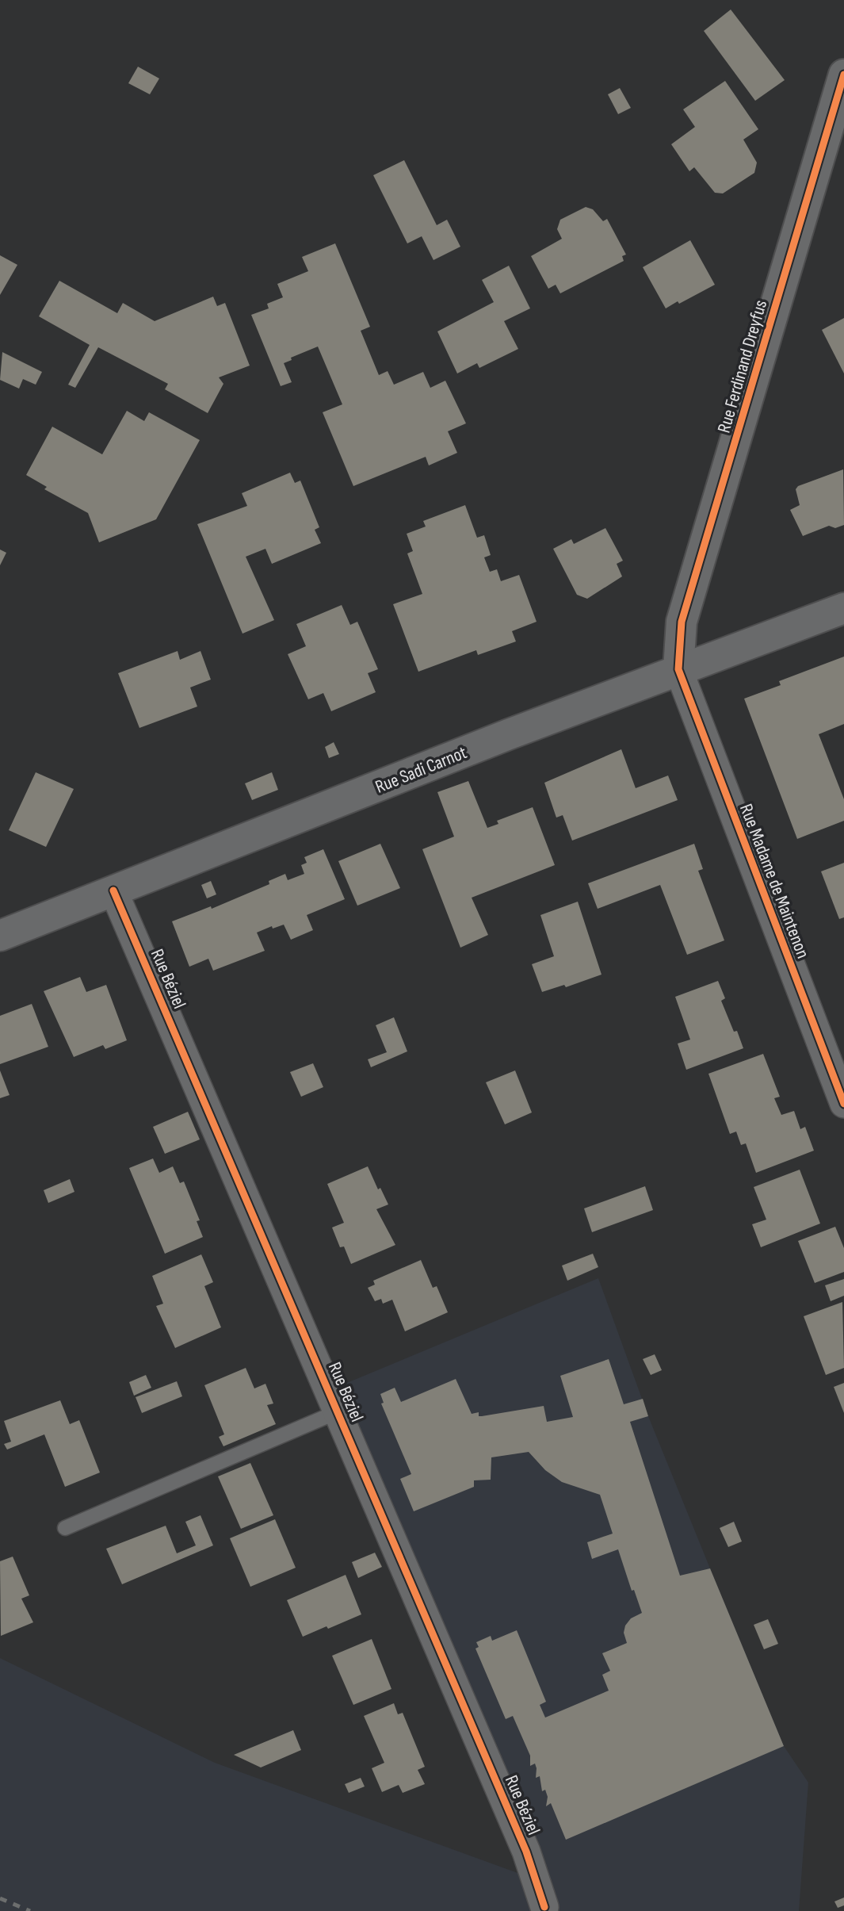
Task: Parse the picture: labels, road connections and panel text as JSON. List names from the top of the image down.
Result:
{
  "streets": {
    "main road": ["Rue Ferdinand Dreyfus", "Rue Sadi Carnot"],
    "street": ["Rue Madame de Maintenon", "Rue Béziel"]
  },
  "crossings": [
    ["Rue Ferdinand Dreyfus", "Rue Sadi Carnot"],
    ["Rue Ferdinand Dreyfus", "Rue Madame de Maintenon"],
    ["Rue Sadi Carnot", "Rue Madame de Maintenon"],
    ["Rue Sadi Carnot", "Rue Béziel"]
  ]
}
